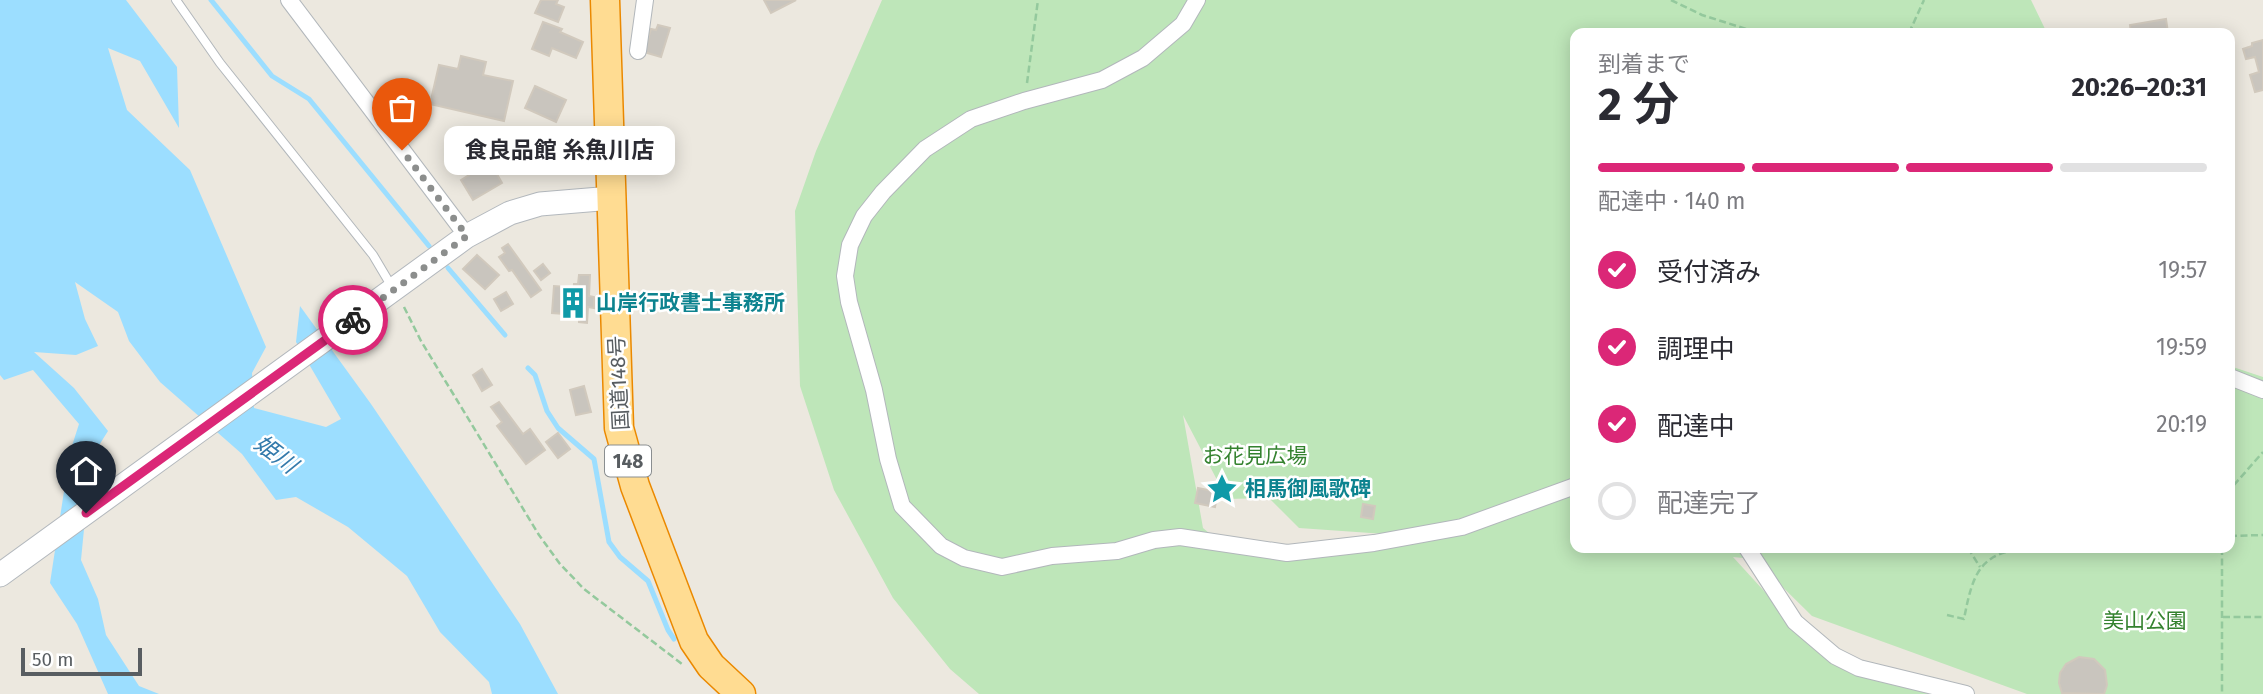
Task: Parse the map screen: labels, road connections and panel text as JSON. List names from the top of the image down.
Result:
{
  "streets": {
    "highway": ["国道148号", "148"]
  },
  "water": ["姫川"],
  "parks": ["お花見広場", "美山公園"],
  "places": {
    "other": ["食良品館 糸魚川店"],
    "building": ["山岸行政書士事務所"],
    "place": ["相馬御風歌碑"]
  },
  "scale_bar": "50 m",
  "page": {
    "heading": ["2 分", "到着まで", "20:26–20:31"],
    "bubble": "食良品館 糸魚川店",
    "bar": "配達中 · 140 m",
    "list": [
      ["受付済み", "19:57"],
      ["調理中", "19:59"],
      ["配達中", "20:19"],
      "配達完了"
    ],
    "scale": "50 m"
  }
}
